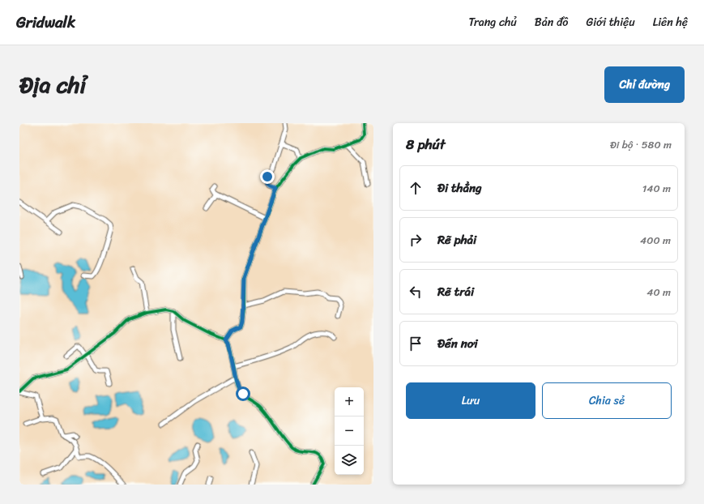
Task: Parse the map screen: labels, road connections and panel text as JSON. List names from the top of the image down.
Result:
{
  "page": {
    "header": "Gridwalk",
    "nav": [
      "Trang chủ",
      "Bản đồ",
      "Giới thiệu",
      "Liên hệ"
    ],
    "title": "Địa chỉ",
    "buttons": [
      "Chỉ đường",
      ["Lưu", "Chia sẻ"]
    ],
    "heading": ["8 phút", "Đi bộ · 580 m"],
    "list": [
      ["Đi thẳng", "140 m"],
      ["Rẽ phải", "400 m"],
      ["Rẽ trái", "40 m"],
      "Đến nơi"
    ],
    "map_buttons": ["+", "−"]
  }
}
